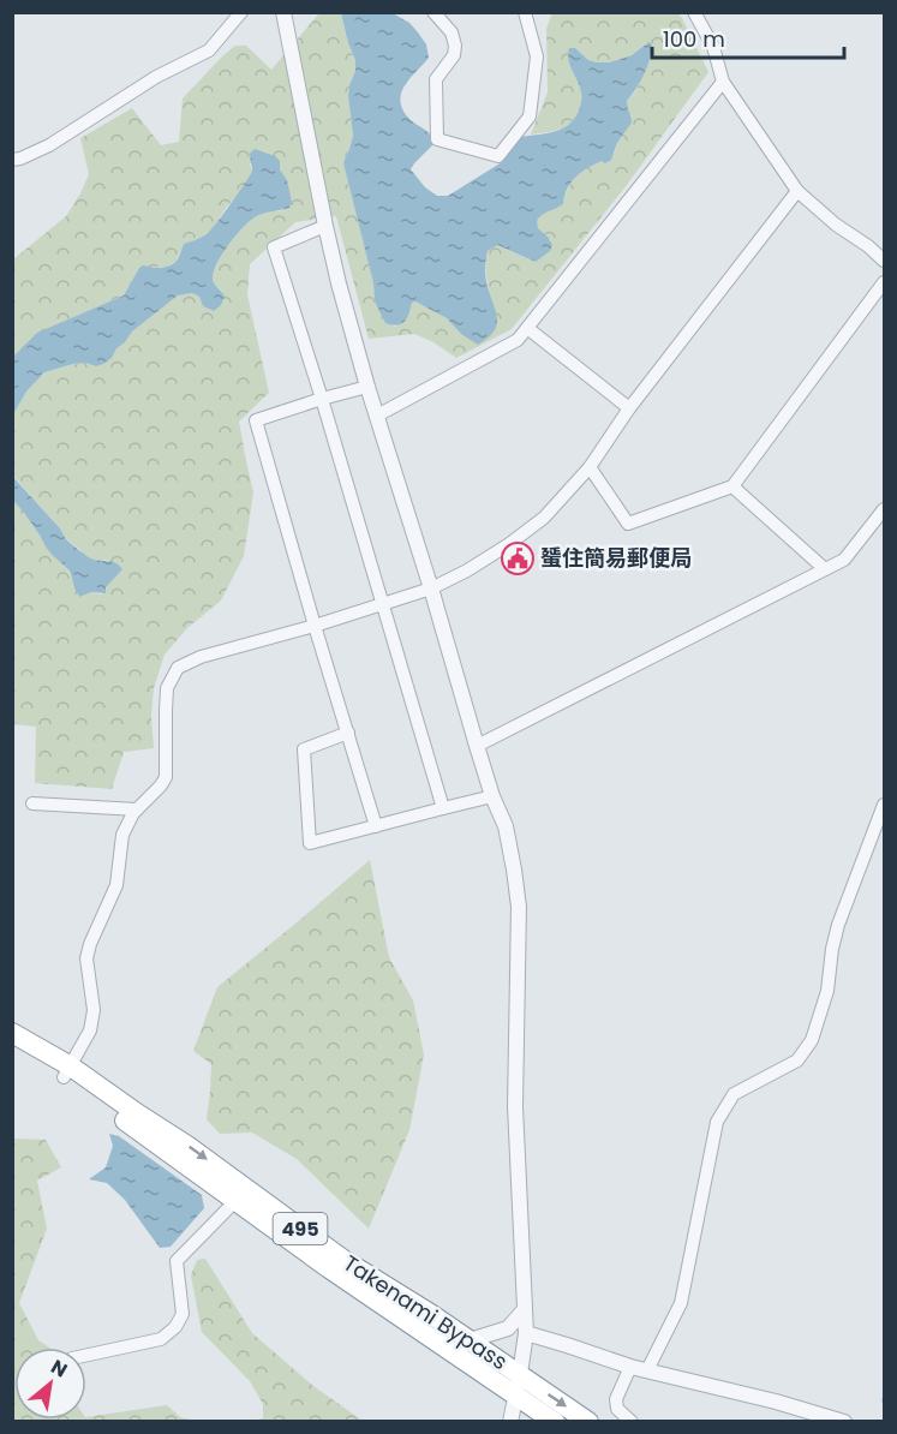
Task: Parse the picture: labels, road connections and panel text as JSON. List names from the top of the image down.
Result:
{
  "streets": {
    "highway": ["495", "Takenami Bypass"]
  },
  "places": {
    "public building": ["蜑住簡易郵便局"]
  },
  "scale_bar": "100 m",
  "north": "top right"
}
